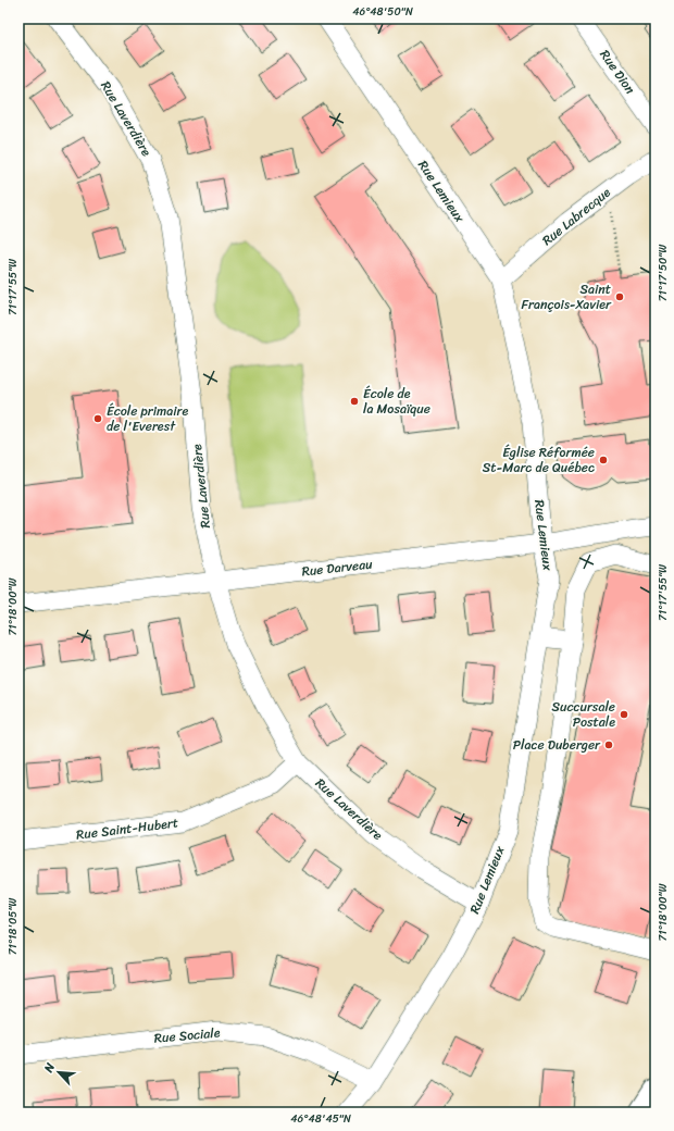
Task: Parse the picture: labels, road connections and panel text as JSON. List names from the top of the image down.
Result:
{
  "streets": {
    "street": [
      "Rue Dion",
      "Rue Laverdière",
      "Rue Lemieux",
      "Rue Labrecque",
      "Rue Darveau",
      "Rue Saint-Hubert",
      "Rue Sociale"
    ]
  },
  "crossings": [
    ["Rue Laverdière", "Rue Lemieux"],
    ["Rue Laverdière", "Rue Darveau"],
    ["Rue Laverdière", "Rue Saint-Hubert"],
    ["Rue Lemieux", "Rue Labrecque"],
    ["Rue Lemieux", "Rue Darveau"],
    ["Rue Lemieux", "Rue Sociale"]
  ],
  "places": [
    "Saint François-Xavier",
    "École de la Mosaïque",
    "École primaire de l'Everest",
    "Église Réformée St-Marc de Québec",
    "Succursale Postale",
    "Place Duberger"
  ],
  "north": "top left",
  "coordinates": [
    "46°48'50\"N",
    "71°17'50\"W",
    "71°17'55\"W",
    "71°18'00\"W",
    "71°18'05\"W",
    "46°48'45\"N"
  ]
}
